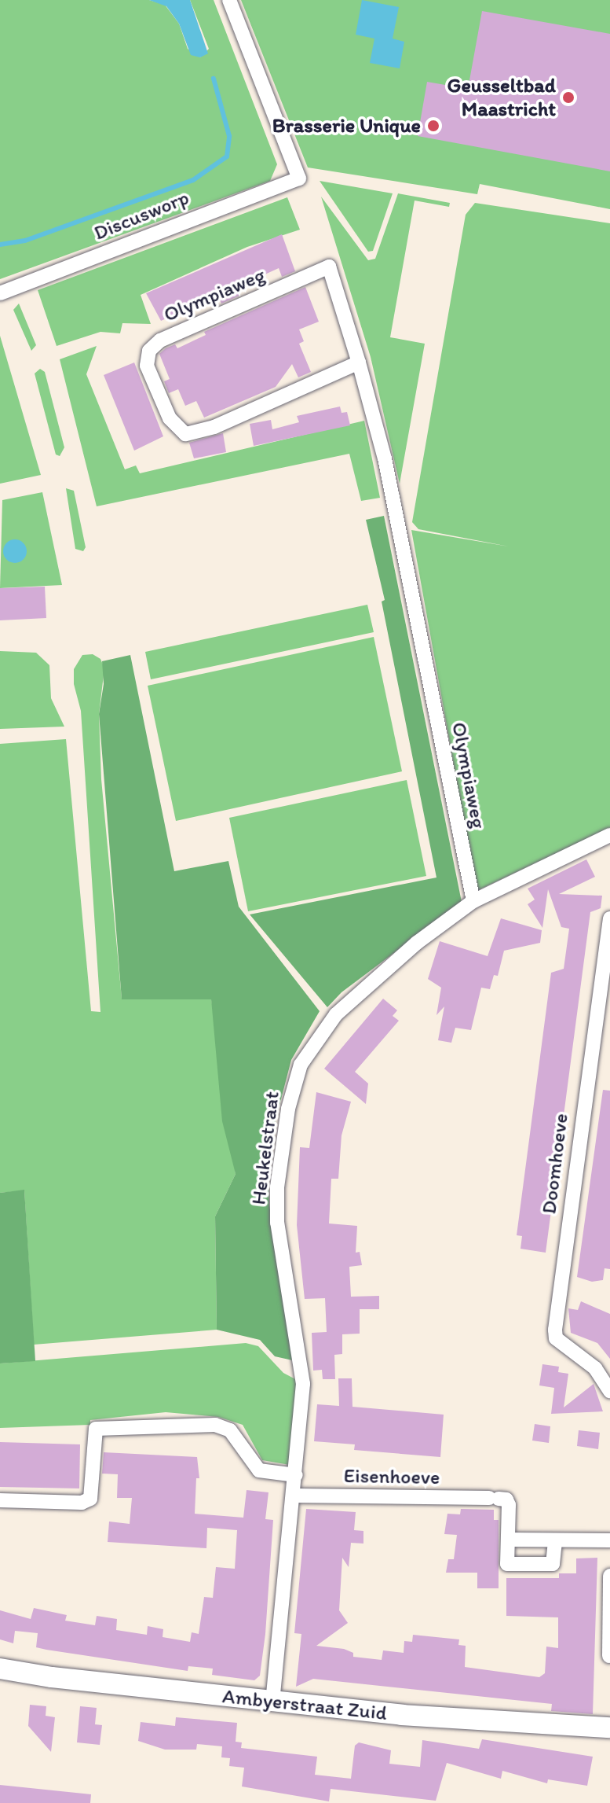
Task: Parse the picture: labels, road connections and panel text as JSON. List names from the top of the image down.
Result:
{
  "streets": {
    "street": [
      "Discusworp",
      "Olympiaweg",
      "Heukelstraat",
      "Doomhoeve",
      "Eisenhoeve",
      "Ambyerstraat Zuid"
    ]
  },
  "crossings": [
    ["Olympiaweg", "Heukelstraat"],
    ["Heukelstraat", "Eisenhoeve"],
    ["Heukelstraat", "Ambyerstraat Zuid"]
  ],
  "places": ["Geusseltbad Maastricht", "Brasserie Unique"]
}
